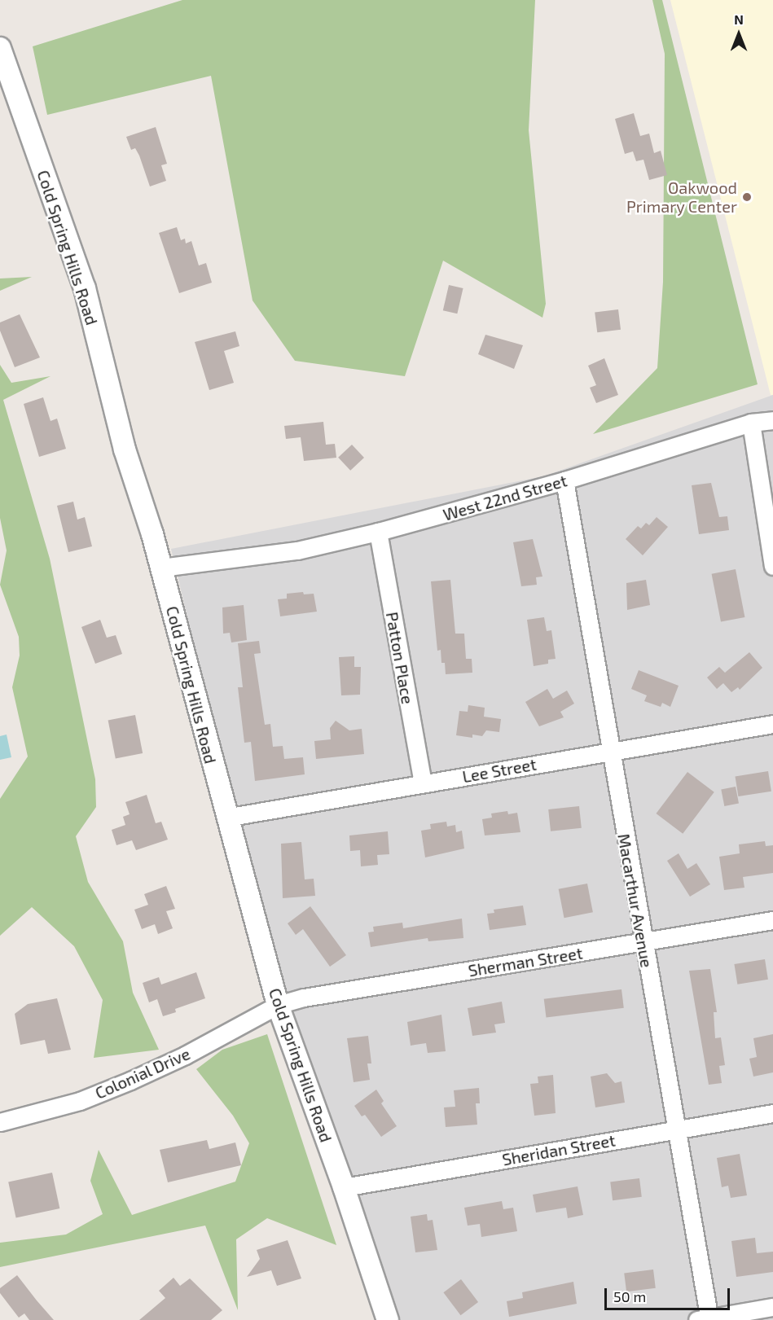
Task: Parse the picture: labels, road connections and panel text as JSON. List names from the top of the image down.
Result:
{
  "streets": {
    "street": [
      "Cold Spring Hills Road",
      "West 22nd Street",
      "Patton Place",
      "Lee Street",
      "Macarthur Avenue",
      "Sherman Street",
      "Colonial Drive",
      "Sheridan Street"
    ]
  },
  "crossings": [
    ["Cold Spring Hills Road", "West 22nd Street"],
    ["Cold Spring Hills Road", "Lee Street"],
    ["Cold Spring Hills Road", "Sherman Street"],
    ["Cold Spring Hills Road", "Colonial Drive"],
    ["Cold Spring Hills Road", "Sheridan Street"],
    ["West 22nd Street", "Patton Place"],
    ["West 22nd Street", "Macarthur Avenue"],
    ["Patton Place", "Lee Street"],
    ["Lee Street", "Macarthur Avenue"],
    ["Macarthur Avenue", "Sherman Street"],
    ["Macarthur Avenue", "Sheridan Street"],
    ["Sherman Street", "Colonial Drive"]
  ],
  "places": ["Oakwood Primary Center"],
  "scale_bar": "50 m",
  "north": "top"
}
